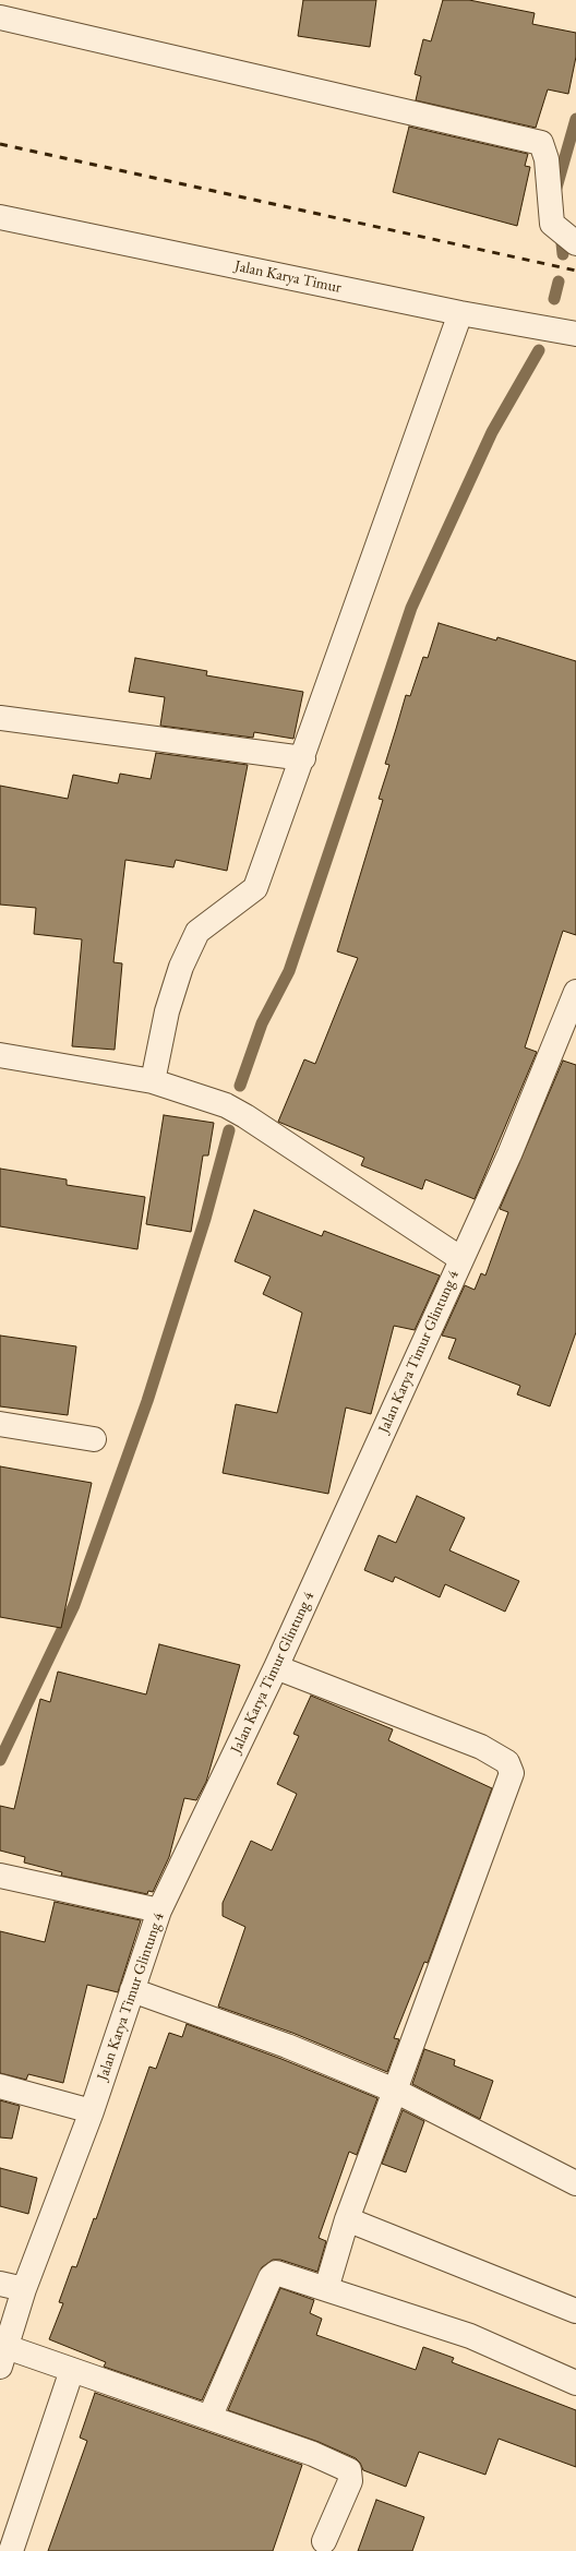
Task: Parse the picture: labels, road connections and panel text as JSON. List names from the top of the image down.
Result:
{
  "streets": {
    "street": ["Jalan Karya Timur", "Jalan Karya Timur Glintung 4"]
  }
}
